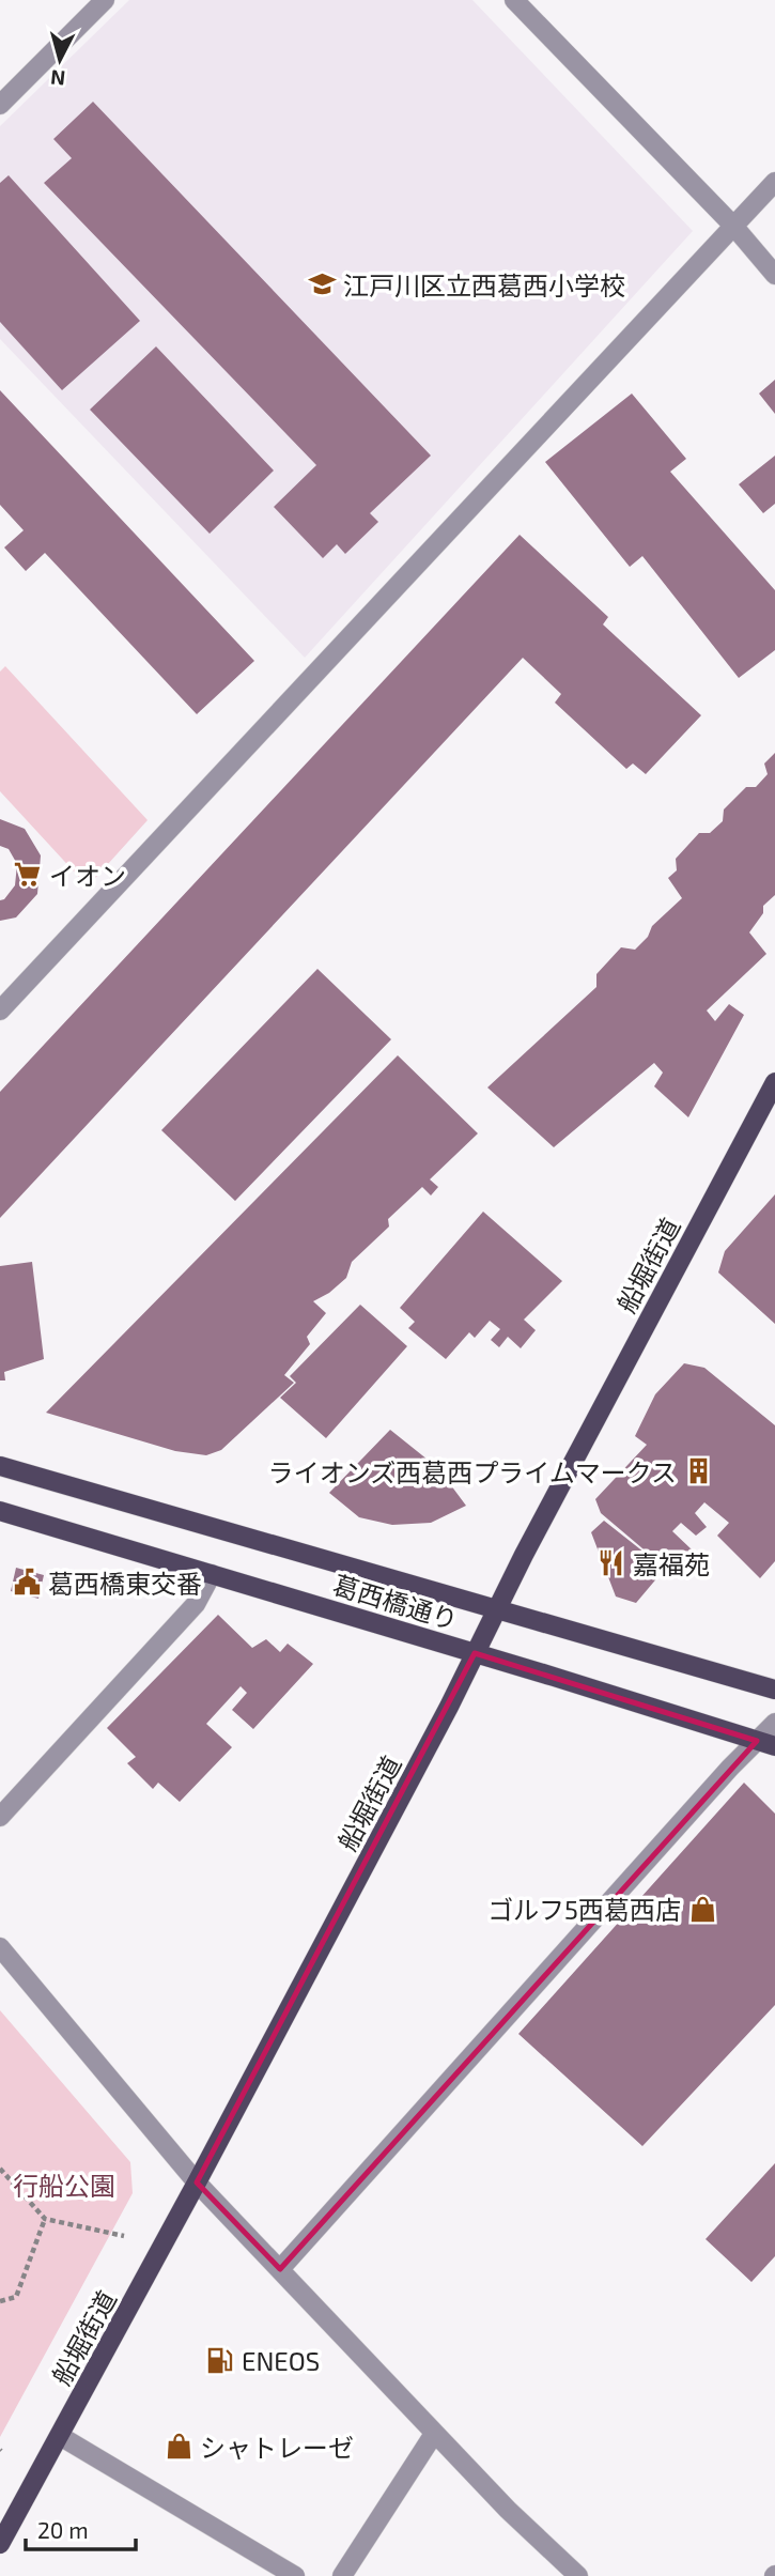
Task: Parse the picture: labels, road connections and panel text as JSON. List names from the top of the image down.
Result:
{
  "streets": {
    "main road": ["船堀街道", "葛西橋通り"]
  },
  "crossings": [
    ["船堀街道", "葛西橋通り"]
  ],
  "parks": ["行船公園"],
  "places": {
    "school or university": ["江戸川区立西葛西小学校"],
    "supermarket": ["イオン"],
    "building": ["ライオンズ西葛西プライムマークス"],
    "restaurant": ["嘉福苑"],
    "public building": ["葛西橋東交番"],
    "shop": ["ゴルフ5西葛西店", "シャトレーゼ"],
    "fuel station": ["ENEOS"]
  },
  "scale_bar": "20 m",
  "north": "bottom"
}
